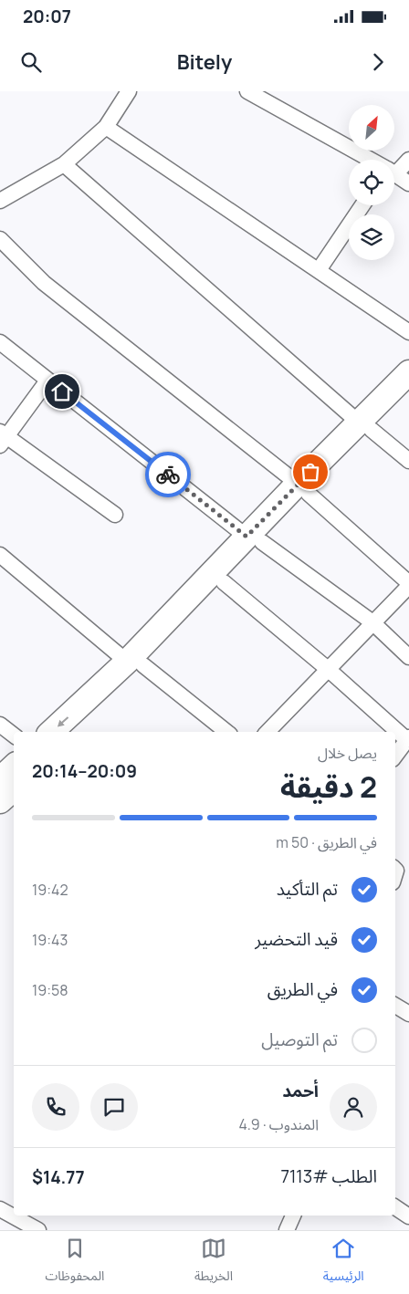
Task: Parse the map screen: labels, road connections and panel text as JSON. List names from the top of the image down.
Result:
{
  "north": "top right",
  "page": {
    "status": "20:07",
    "header": "Bitely",
    "heading": ["2 دقيقة", "يصل خلال", "20:09–20:14"],
    "panel": [
      "أحمد",
      "المندوب · 4.9",
      "الطلب #7113",
      "$14.77"
    ],
    "bar": "في الطريق · 50 m",
    "list": [
      ["تم التأكيد", "19:42"],
      ["قيد التحضير", "19:43"],
      ["في الطريق", "19:58"],
      "تم التوصيل"
    ],
    "tabs": ["الرئيسية", "الخريطة", "المحفوظات"]
  }
}
